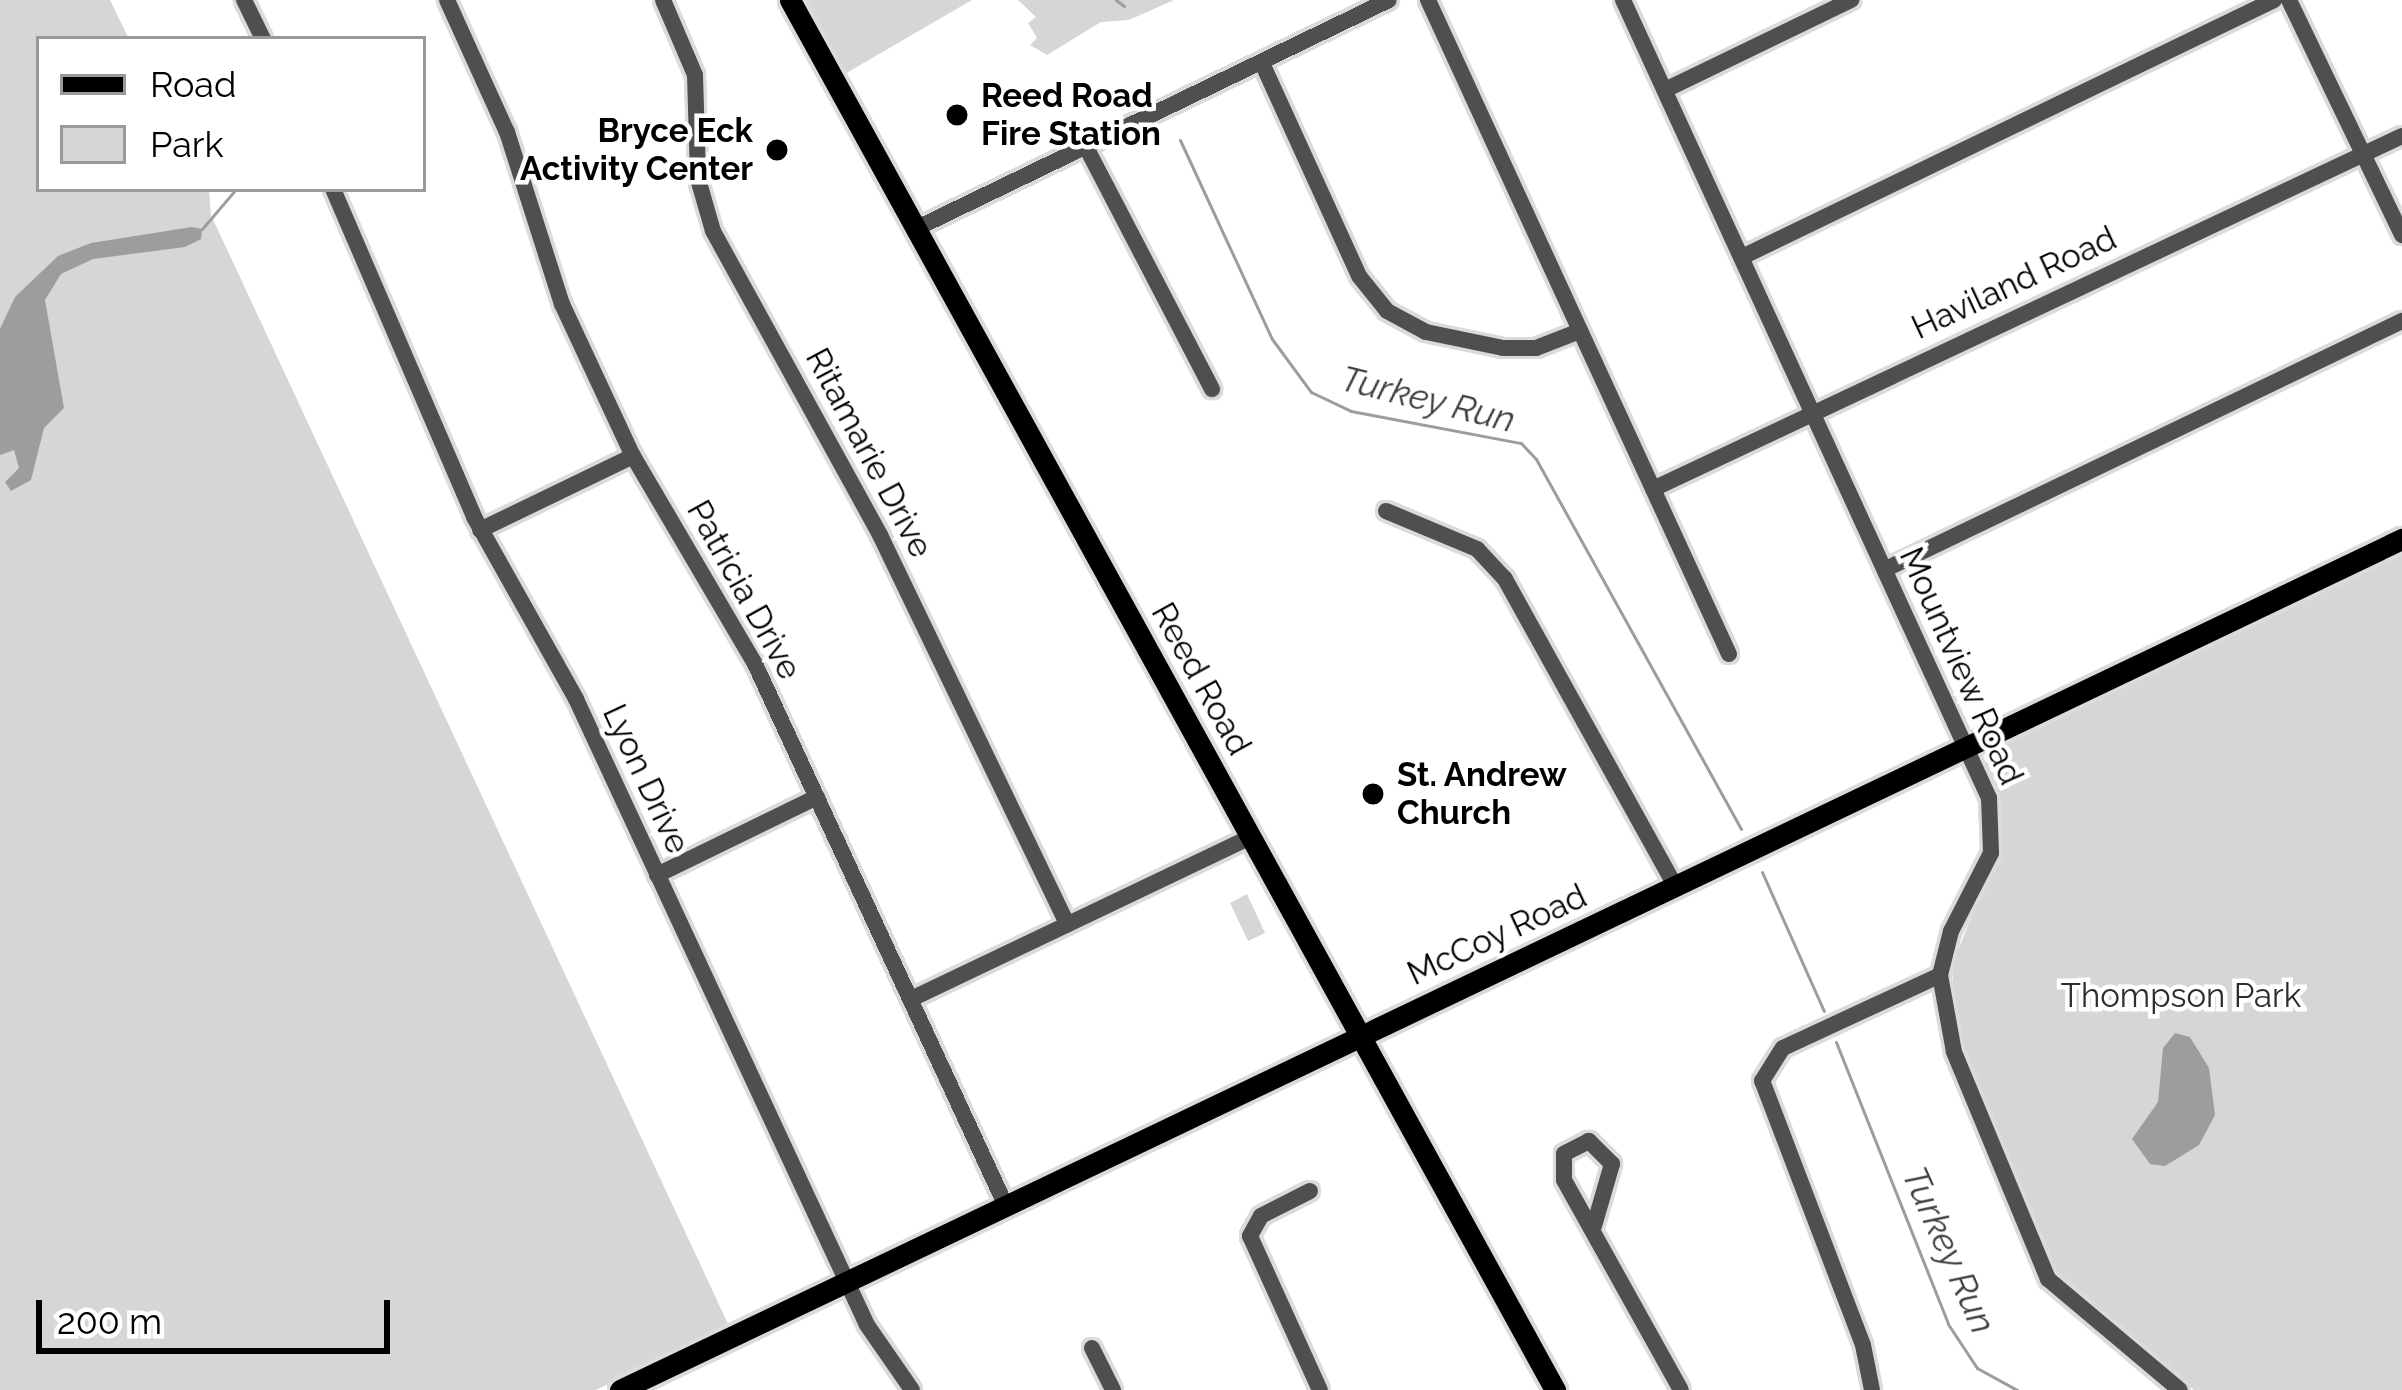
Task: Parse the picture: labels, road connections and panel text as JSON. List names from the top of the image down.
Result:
{
  "streets": {
    "main road": ["Reed Road", "McCoy Road"],
    "street": [
      "Haviland Road",
      "Ritamarie Drive",
      "Patricia Drive",
      "Mountview Road",
      "Lyon Drive"
    ]
  },
  "crossings": [
    ["Haviland Road", "Mountview Road"],
    ["Patricia Drive", "McCoy Road"],
    ["Mountview Road", "McCoy Road"],
    ["Reed Road", "McCoy Road"],
    ["Lyon Drive", "McCoy Road"]
  ],
  "water": ["Turkey Run"],
  "parks": ["Thompson Park"],
  "places": ["Reed Road Fire Station", "Bryce Eck Activity Center", "St. Andrew Church"],
  "legend": ["Road", "Park"],
  "scale_bar": "200 m"
}
